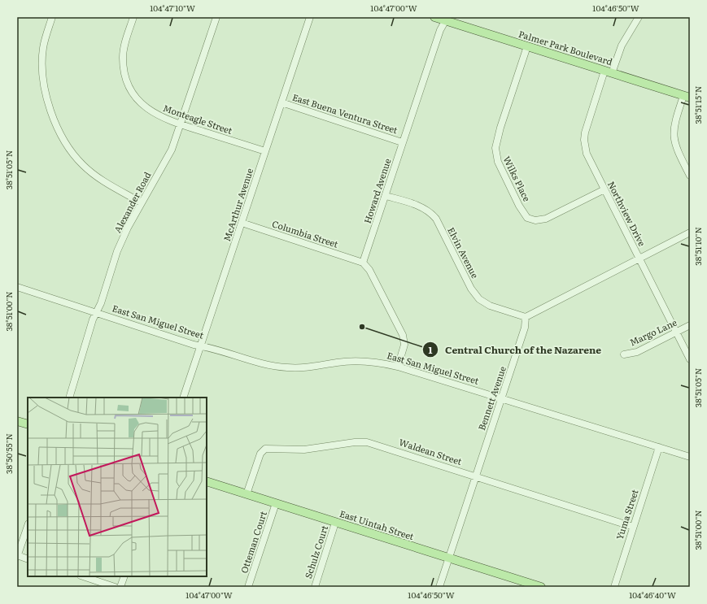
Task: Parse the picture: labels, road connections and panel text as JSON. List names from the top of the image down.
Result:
{
  "streets": {
    "main road": ["Palmer Park Boulevard", "East Uintah Street"],
    "street": [
      "East Buena Ventura Street",
      "Monteagle Street",
      "Wilks Place",
      "Howard Avenue",
      "Alexander Road",
      "McArthur Avenue",
      "Northview Drive",
      "Columbia Street",
      "Elvin Avenue",
      "East San Miguel Street",
      "Margo Lane",
      "Bennett Avenue",
      "Waldean Street",
      "Yuma Street",
      "Otteman Court",
      "Schulz Court"
    ]
  },
  "crossings": [
    ["Palmer Park Boulevard", "Wilks Place"],
    ["Palmer Park Boulevard", "Howard Avenue"],
    ["Palmer Park Boulevard", "Northview Drive"],
    ["East Buena Ventura Street", "Howard Avenue"],
    ["East Buena Ventura Street", "McArthur Avenue"],
    ["Monteagle Street", "Alexander Road"],
    ["Monteagle Street", "McArthur Avenue"],
    ["Wilks Place", "Northview Drive"],
    ["Howard Avenue", "Columbia Street"],
    ["Howard Avenue", "Elvin Avenue"],
    ["Alexander Road", "East San Miguel Street"],
    ["McArthur Avenue", "Columbia Street"],
    ["McArthur Avenue", "East San Miguel Street"],
    ["Northview Drive", "Margo Lane"],
    ["Elvin Avenue", "Bennett Avenue"],
    ["East San Miguel Street", "Bennett Avenue"],
    ["East San Miguel Street", "Yuma Street"],
    ["Bennett Avenue", "Waldean Street"],
    ["Bennett Avenue", "East Uintah Street"],
    ["Waldean Street", "Yuma Street"],
    ["Waldean Street", "East Uintah Street"],
    ["East Uintah Street", "Otteman Court"],
    ["East Uintah Street", "Schulz Court"]
  ],
  "places": ["Central Church of the Nazarene"],
  "coordinates": [
    "104°47'10\"W",
    "104°47'00\"W",
    "104°46'50\"W",
    "38°51'15\"N",
    "38°51'05\"N",
    "38°51'10\"N",
    "38°51'00\"N",
    "38°50'55\"N",
    "104°46'40\"W"
  ]
}
